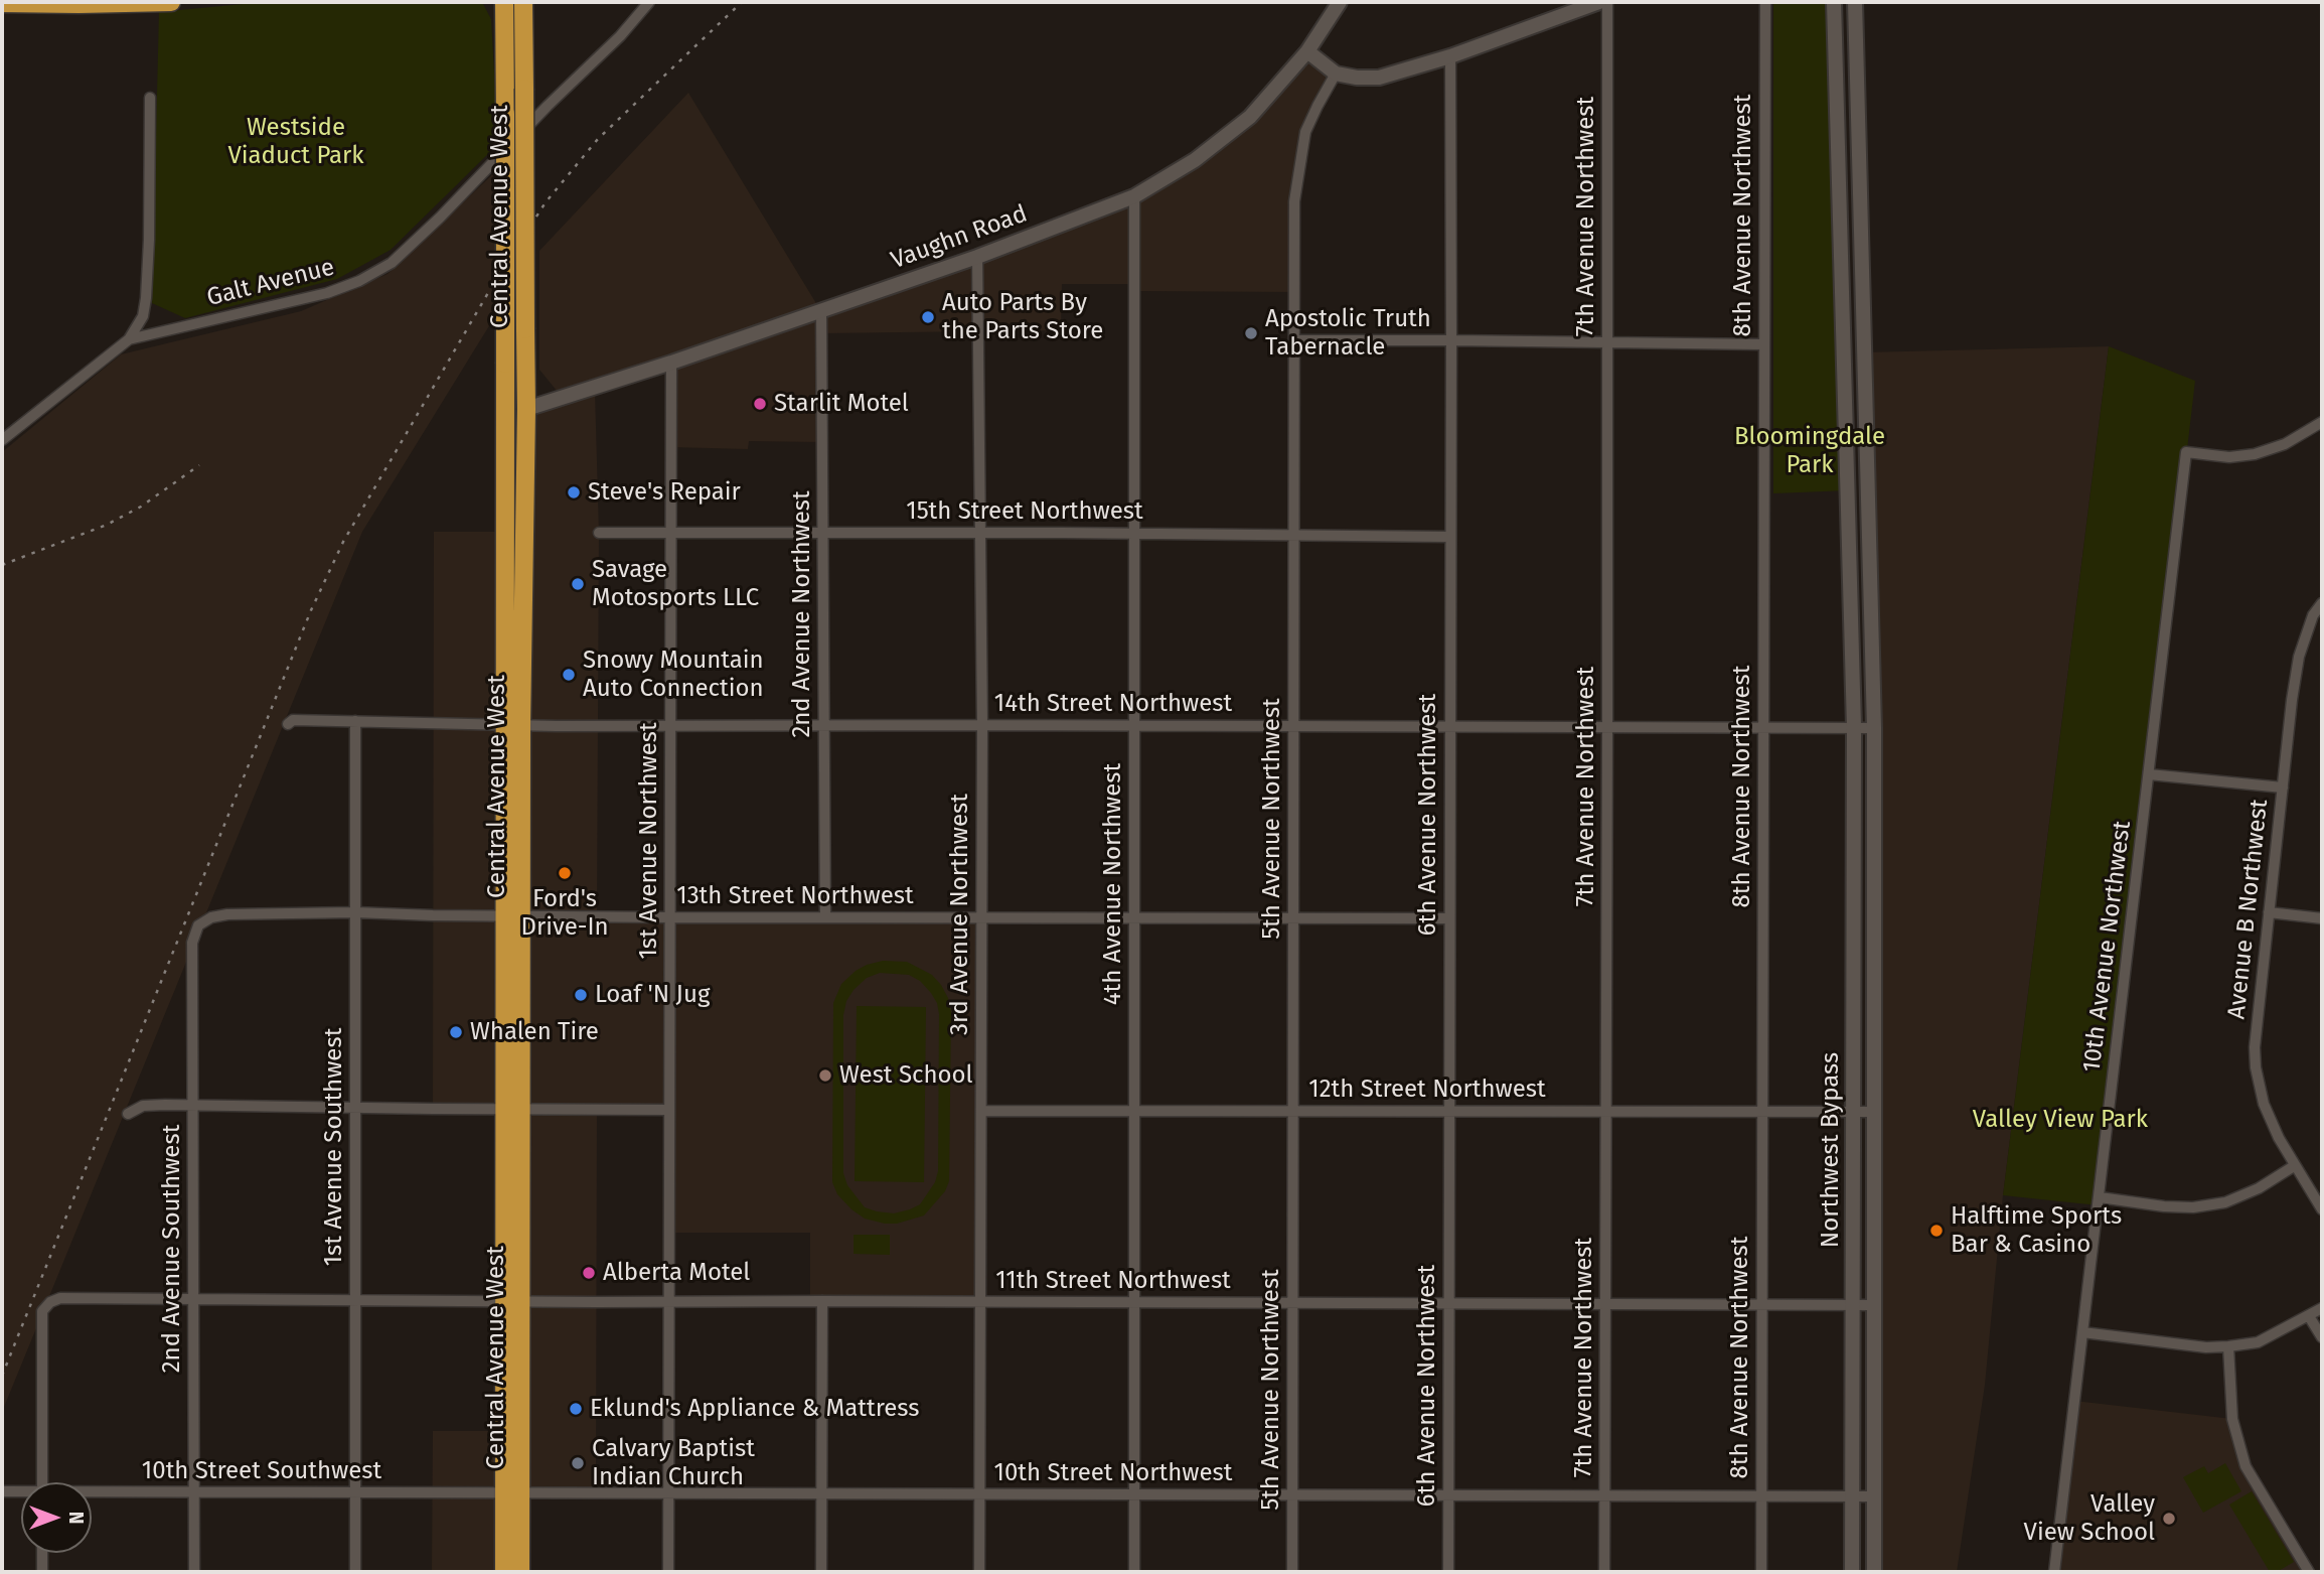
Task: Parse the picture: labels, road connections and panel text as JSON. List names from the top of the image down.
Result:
{
  "streets": {
    "highway": ["Central Avenue West"],
    "main road": ["Vaughn Road", "Northwest Bypass"],
    "street": [
      "8th Avenue Northwest",
      "7th Avenue Northwest",
      "Galt Avenue",
      "15th Street Northwest",
      "2nd Avenue Northwest",
      "14th Street Northwest",
      "6th Avenue Northwest",
      "5th Avenue Northwest",
      "1st Avenue Northwest",
      "4th Avenue Northwest",
      "13th Street Northwest",
      "Avenue B Northwest",
      "3rd Avenue Northwest",
      "10th Avenue Northwest",
      "12th Street Northwest",
      "1st Avenue Southwest",
      "2nd Avenue Southwest",
      "11th Street Northwest",
      "10th Street Southwest",
      "10th Street Northwest"
    ]
  },
  "crossings": [
    ["8th Avenue Northwest", "14th Street Northwest"],
    ["8th Avenue Northwest", "12th Street Northwest"],
    ["8th Avenue Northwest", "11th Street Northwest"],
    ["8th Avenue Northwest", "10th Street Northwest"],
    ["Central Avenue West", "Vaughn Road"],
    ["Central Avenue West", "14th Street Northwest"],
    ["Central Avenue West", "13th Street Northwest"],
    ["Central Avenue West", "11th Street Northwest"],
    ["Central Avenue West", "10th Street Southwest"],
    ["Central Avenue West", "10th Street Northwest"],
    ["7th Avenue Northwest", "14th Street Northwest"],
    ["7th Avenue Northwest", "12th Street Northwest"],
    ["7th Avenue Northwest", "11th Street Northwest"],
    ["7th Avenue Northwest", "10th Street Northwest"],
    ["Vaughn Road", "2nd Avenue Northwest"],
    ["Vaughn Road", "1st Avenue Northwest"],
    ["Vaughn Road", "4th Avenue Northwest"],
    ["Vaughn Road", "3rd Avenue Northwest"],
    ["15th Street Northwest", "2nd Avenue Northwest"],
    ["15th Street Northwest", "6th Avenue Northwest"],
    ["15th Street Northwest", "5th Avenue Northwest"],
    ["15th Street Northwest", "1st Avenue Northwest"],
    ["15th Street Northwest", "4th Avenue Northwest"],
    ["15th Street Northwest", "3rd Avenue Northwest"],
    ["2nd Avenue Northwest", "14th Street Northwest"],
    ["2nd Avenue Northwest", "13th Street Northwest"],
    ["14th Street Northwest", "6th Avenue Northwest"],
    ["14th Street Northwest", "5th Avenue Northwest"],
    ["14th Street Northwest", "1st Avenue Northwest"],
    ["14th Street Northwest", "4th Avenue Northwest"],
    ["14th Street Northwest", "3rd Avenue Northwest"],
    ["14th Street Northwest", "1st Avenue Southwest"],
    ["14th Street Northwest", "Northwest Bypass"],
    ["6th Avenue Northwest", "13th Street Northwest"],
    ["6th Avenue Northwest", "12th Street Northwest"],
    ["6th Avenue Northwest", "11th Street Northwest"],
    ["6th Avenue Northwest", "10th Street Northwest"],
    ["5th Avenue Northwest", "13th Street Northwest"],
    ["5th Avenue Northwest", "12th Street Northwest"],
    ["5th Avenue Northwest", "11th Street Northwest"],
    ["5th Avenue Northwest", "10th Street Northwest"],
    ["1st Avenue Northwest", "13th Street Northwest"],
    ["1st Avenue Northwest", "11th Street Northwest"],
    ["1st Avenue Northwest", "10th Street Northwest"],
    ["4th Avenue Northwest", "13th Street Northwest"],
    ["4th Avenue Northwest", "12th Street Northwest"],
    ["4th Avenue Northwest", "11th Street Northwest"],
    ["4th Avenue Northwest", "10th Street Northwest"],
    ["13th Street Northwest", "3rd Avenue Northwest"],
    ["13th Street Northwest", "1st Avenue Southwest"],
    ["13th Street Northwest", "2nd Avenue Southwest"],
    ["3rd Avenue Northwest", "12th Street Northwest"],
    ["3rd Avenue Northwest", "11th Street Northwest"],
    ["3rd Avenue Northwest", "10th Street Northwest"],
    ["12th Street Northwest", "Northwest Bypass"],
    ["1st Avenue Southwest", "11th Street Northwest"],
    ["1st Avenue Southwest", "10th Street Southwest"],
    ["Northwest Bypass", "11th Street Northwest"],
    ["Northwest Bypass", "10th Street Northwest"],
    ["2nd Avenue Southwest", "11th Street Northwest"],
    ["2nd Avenue Southwest", "10th Street Southwest"],
    ["10th Street Southwest", "10th Street Northwest"]
  ],
  "parks": ["Westside Viaduct Park", "Bloomingdale Park", "Valley View Park"],
  "places": [
    "Auto Parts By the Parts Store",
    "Apostolic Truth Tabernacle",
    "Starlit Motel",
    "Steve's Repair",
    "Savage Motosports LLC",
    "Snowy Mountain Auto Connection",
    "Ford's Drive-In",
    "Loaf 'N Jug",
    "Whalen Tire",
    "West School",
    "Halftime Sports Bar & Casino",
    "Alberta Motel",
    "Eklund's Appliance & Mattress",
    "Calvary Baptist Indian Church",
    "Valley View School"
  ],
  "north": "right"
}
